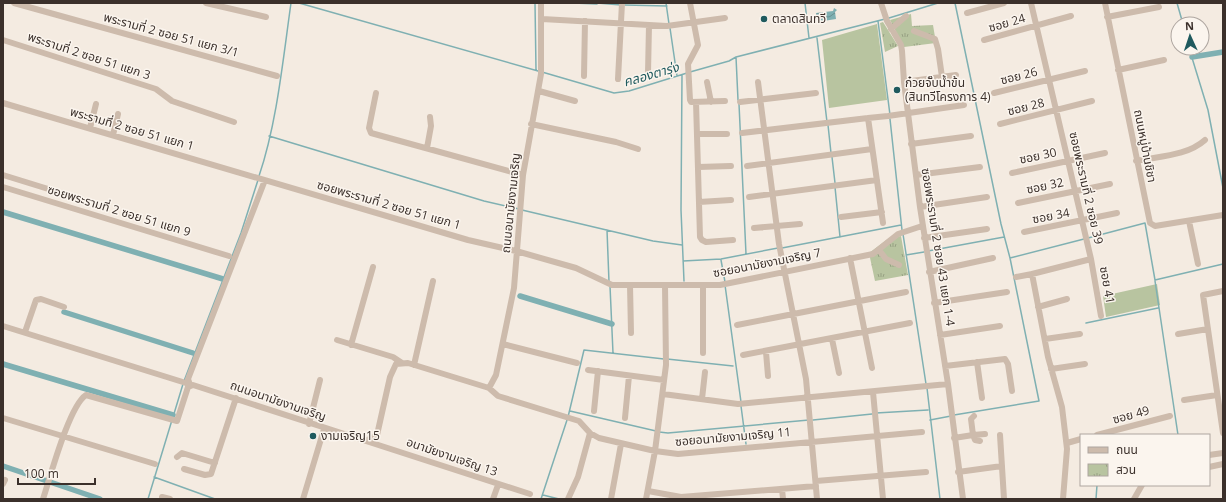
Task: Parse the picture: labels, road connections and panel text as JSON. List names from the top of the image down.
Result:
{
  "streets": {
    "street": [
      "ซอย 24",
      "พระรามที่ 2 ซอย 51 แยก 3/1",
      "พระรามที่ 2 ซอย 51 แยก 3",
      "ซอย 26",
      "ซอย 28",
      "พระรามที่ 2 ซอย 51 แยก 1",
      "ถนนหมู่บ้านชิชา",
      "ซอย 30",
      "ซอย 32",
      "ซอยพระรามที่ 2 ซอย 39",
      "ถนนอนามัยงามเจริญ",
      "ซอยพระรามที่ 2 ซอย 51 แยก 1",
      "ซอยพระรามที่ 2 ซอย 51 แยก 9",
      "ซอย 34",
      "ซอยพระรามที่ 2 ซอย 43 แยก 1-4",
      "ซอยอนามัยงามเจริญ 7",
      "ซอย 41",
      "ซอย 49",
      "ซอยอนามัยงามเจริญ 11",
      "อนามัยงามเจริญ 13"
    ]
  },
  "crossings": [
    ["ซอย 24", "ซอยพระรามที่ 2 ซอย 39"],
    ["ซอย 26", "ซอยพระรามที่ 2 ซอย 39"],
    ["ซอย 28", "ซอยพระรามที่ 2 ซอย 39"],
    ["พระรามที่ 2 ซอย 51 แยก 1", "ซอยพระรามที่ 2 ซอย 51 แยก 1"],
    ["ซอย 30", "ซอยพระรามที่ 2 ซอย 39"],
    ["ซอย 32", "ซอยพระรามที่ 2 ซอย 39"],
    ["ซอยพระรามที่ 2 ซอย 39", "ซอย 34"],
    ["ซอยพระรามที่ 2 ซอย 39", "ซอย 41"],
    ["ถนนอนามัยงามเจริญ", "ซอยพระรามที่ 2 ซอย 51 แยก 1"],
    ["ถนนอนามัยงามเจริญ", "ซอยอนามัยงามเจริญ 7"],
    ["ถนนอนามัยงามเจริญ", "ซอยอนามัยงามเจริญ 11"],
    ["ถนนอนามัยงามเจริญ", "อนามัยงามเจริญ 13"],
    ["ซอยพระรามที่ 2 ซอย 51 แยก 1", "ซอยอนามัยงามเจริญ 7"],
    ["ซอยพระรามที่ 2 ซอย 43 แยก 1-4", "ซอยอนามัยงามเจริญ 7"]
  ],
  "water": ["คลองตารุ่ง"],
  "places": ["ตลาดสินทวี", "ก๋วยจั๊บน้ำข้น (สินทวีโครงการ 4)", "งามเจริญ15"],
  "legend": ["ถนน", "สวน"],
  "scale_bar": "100 m",
  "north": "top"
}
